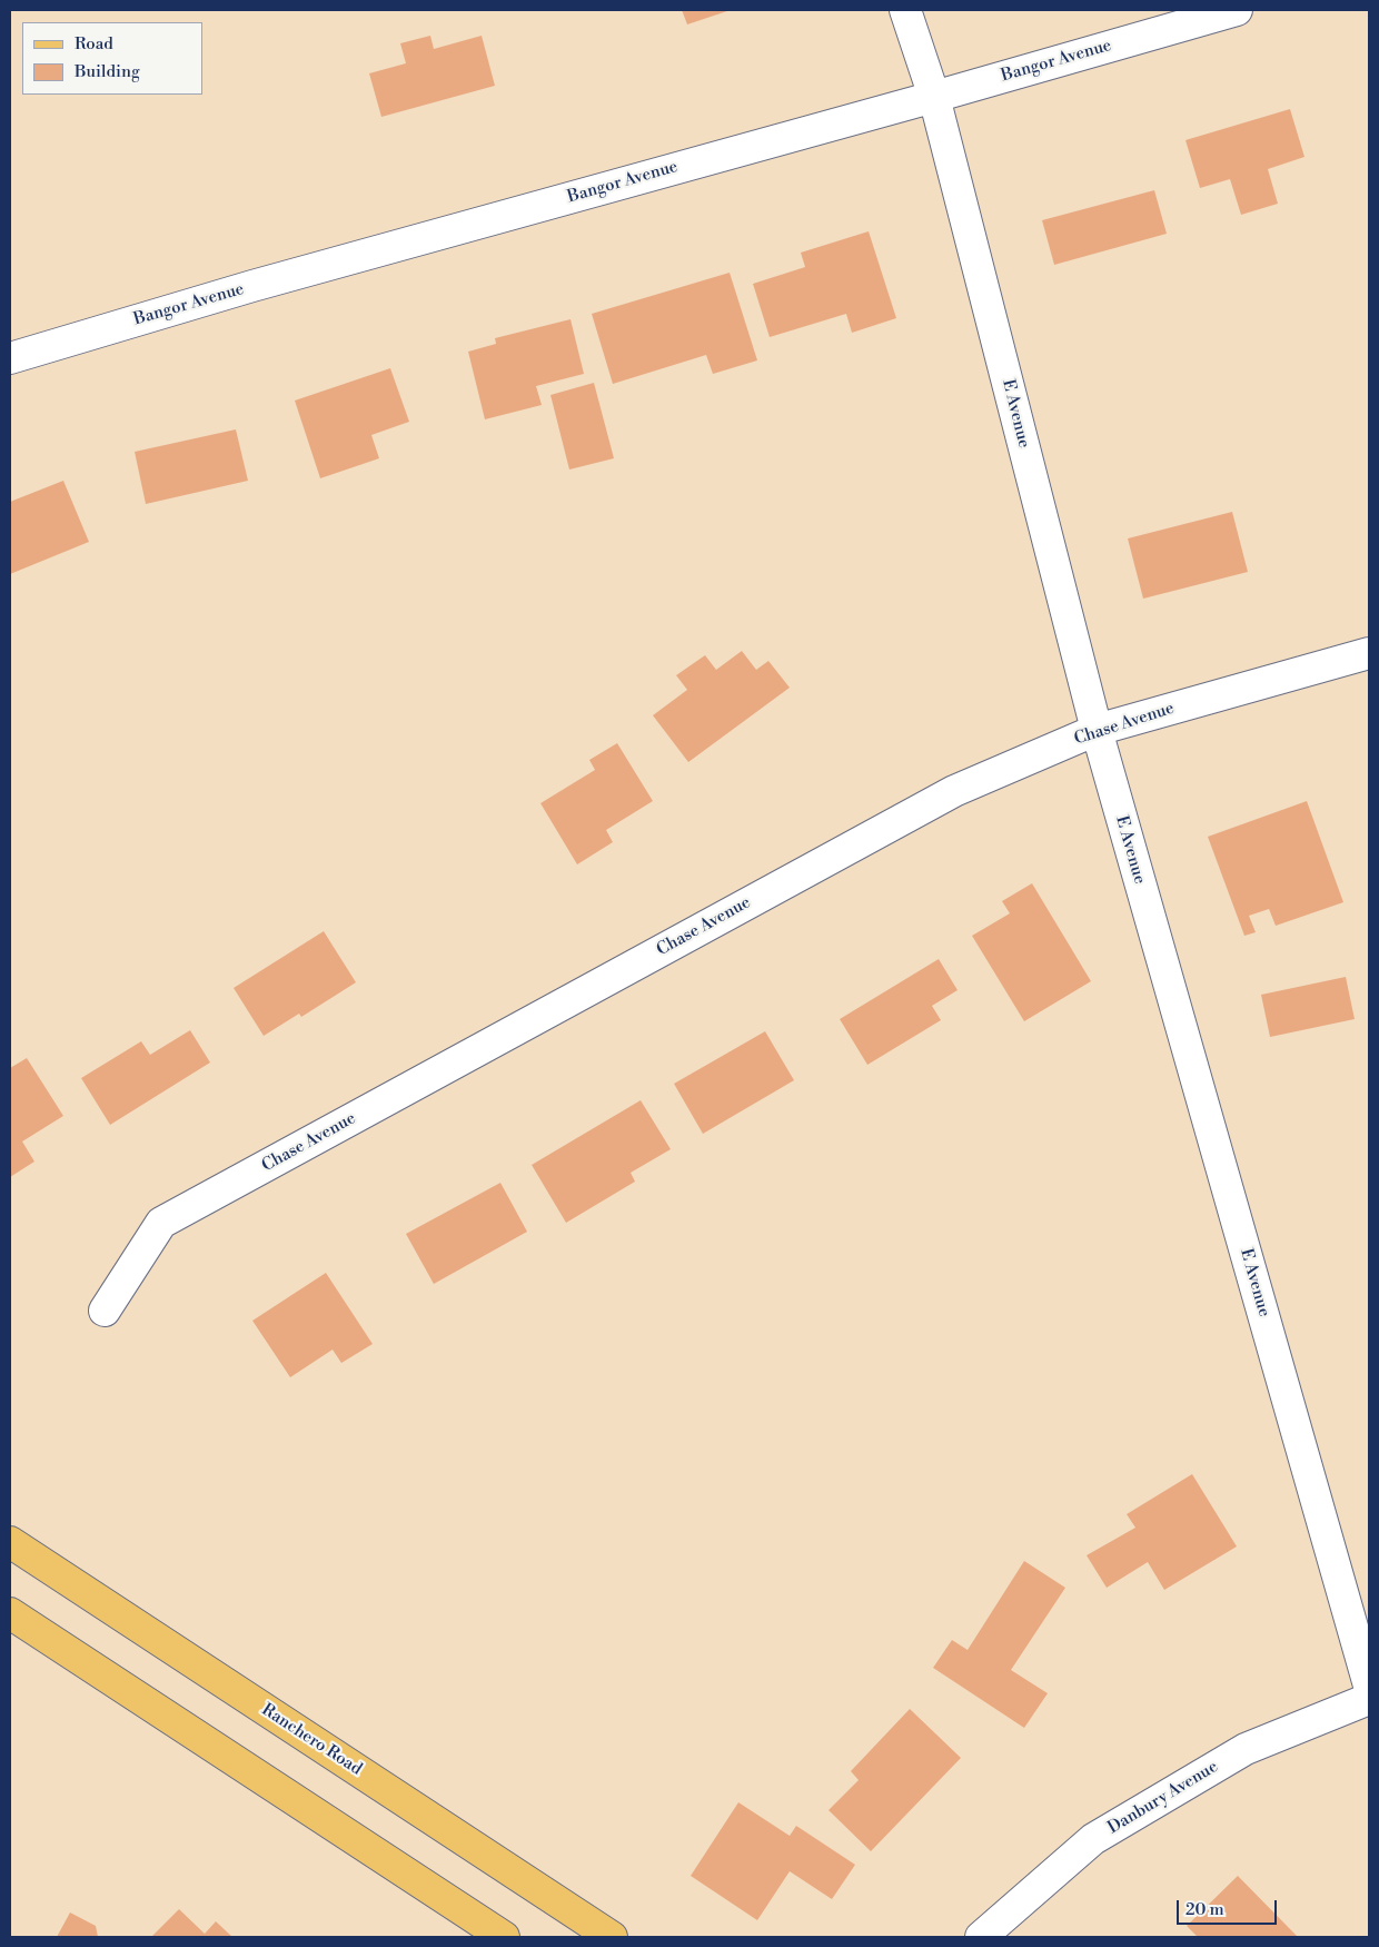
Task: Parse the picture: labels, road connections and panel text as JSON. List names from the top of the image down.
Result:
{
  "streets": {
    "main road": ["Ranchero Road"],
    "street": [
      "Bangor Avenue",
      "E Avenue",
      "Chase Avenue",
      "Danbury Avenue"
    ]
  },
  "crossings": [
    ["Bangor Avenue", "E Avenue"],
    ["E Avenue", "Chase Avenue"]
  ],
  "legend": ["Road", "Building"],
  "scale_bar": "20 m"
}
